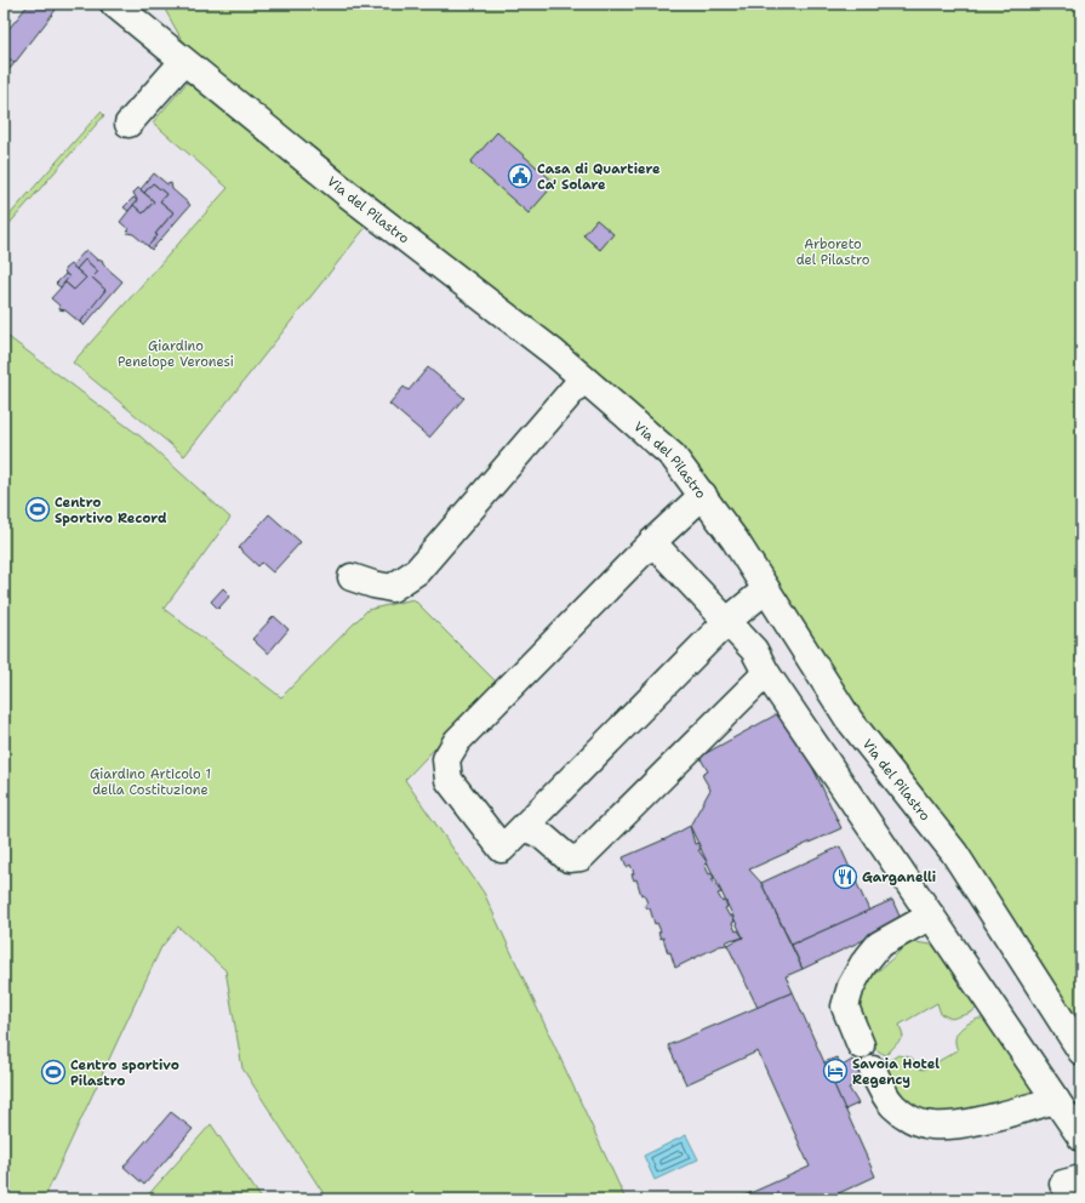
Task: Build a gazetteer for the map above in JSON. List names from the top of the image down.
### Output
{
  "streets": {
    "street": ["Via del Pilastro"]
  },
  "parks": ["Arboreto del Pilastro", "Giardino Penelope Veronesi", "Giardino Articolo 1 della Costituzione"],
  "places": {
    "public building": ["Casa di Quartiere Ca' Solare"],
    "sports": ["Centro Sportivo Record", "Centro sportivo Pilastro"],
    "restaurant": ["Garganelli"],
    "hotel": ["Savoia Hotel Regency"]
  }
}
